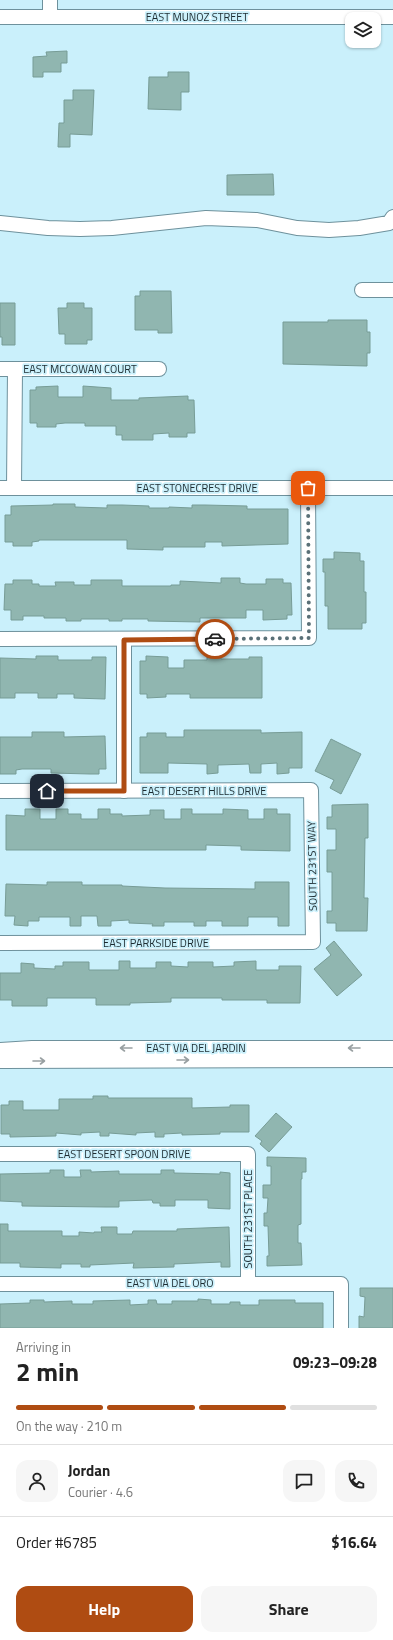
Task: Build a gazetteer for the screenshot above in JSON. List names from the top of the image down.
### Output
{
  "streets": {
    "street": [
      "EAST MUNOZ STREET",
      "EAST MCCOWAN COURT",
      "EAST STONECREST DRIVE",
      "EAST DESERT HILLS DRIVE",
      "SOUTH 231ST WAY",
      "EAST PARKSIDE DRIVE",
      "EAST VIA DEL JARDIN",
      "EAST DESERT SPOON DRIVE",
      "SOUTH 231ST PLACE",
      "EAST VIA DEL ORO"
    ]
  },
  "crossings": [
    ["EAST DESERT HILLS DRIVE", "SOUTH 231ST WAY"],
    ["SOUTH 231ST WAY", "EAST PARKSIDE DRIVE"],
    ["EAST DESERT SPOON DRIVE", "SOUTH 231ST PLACE"],
    ["SOUTH 231ST PLACE", "EAST VIA DEL ORO"]
  ],
  "page": {
    "heading": ["2 min", "Arriving in", "09:23–09:28"],
    "panel": [
      "Jordan",
      "Courier · 4.6",
      "Order #6785",
      "$16.64"
    ],
    "bar": "On the way · 210 m",
    "buttons": ["Help", "Share"]
  }
}
